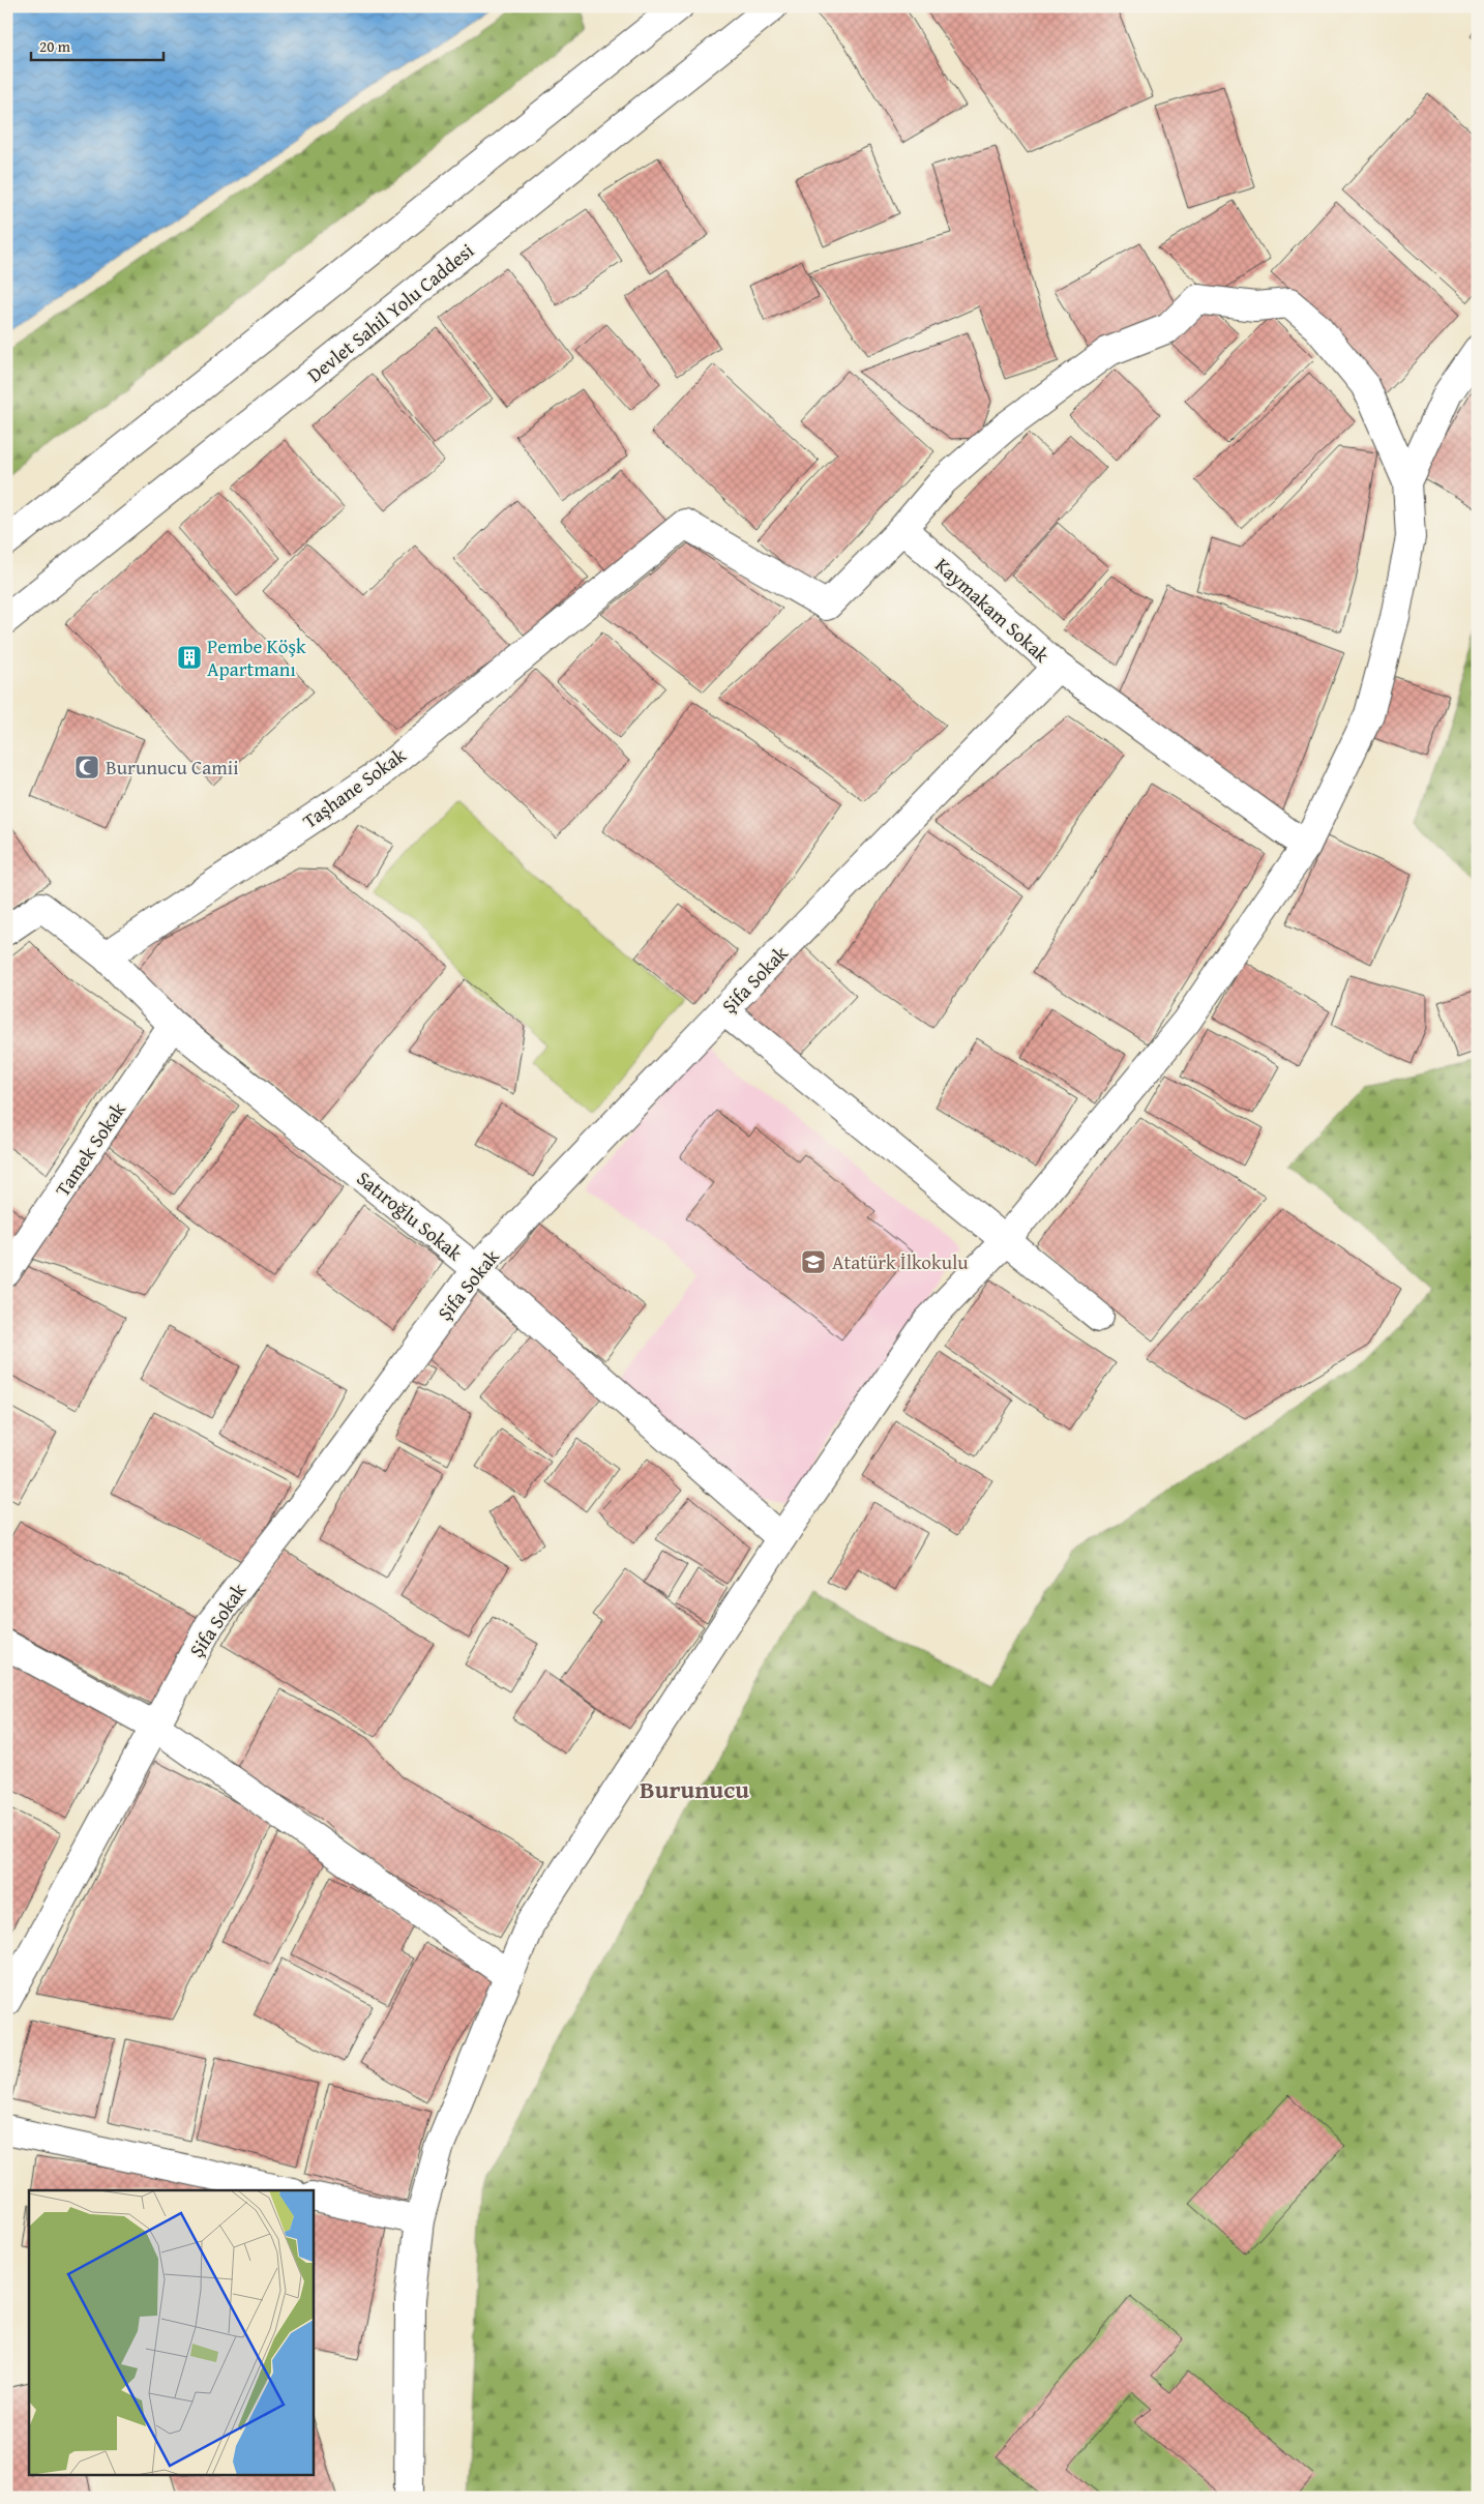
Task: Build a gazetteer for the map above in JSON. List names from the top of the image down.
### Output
{
  "streets": {
    "street": [
      "Devlet Sahil Yolu Caddesi",
      "Kaymakam Sokak",
      "Taşhane Sokak",
      "Şifa Sokak",
      "Tamek Sokak",
      "Satıroğlu Sokak"
    ]
  },
  "crossings": [
    ["Kaymakam Sokak", "Taşhane Sokak"],
    ["Kaymakam Sokak", "Şifa Sokak"],
    ["Taşhane Sokak", "Satıroğlu Sokak"],
    ["Şifa Sokak", "Satıroğlu Sokak"],
    ["Tamek Sokak", "Satıroğlu Sokak"]
  ],
  "districts": ["Burunucu"],
  "places": {
    "building": ["Pembe Köşk Apartmanı"],
    "mosque": ["Burunucu Camii"],
    "school or university": ["Atatürk İlkokulu"]
  },
  "scale_bar": "20 m"
}
